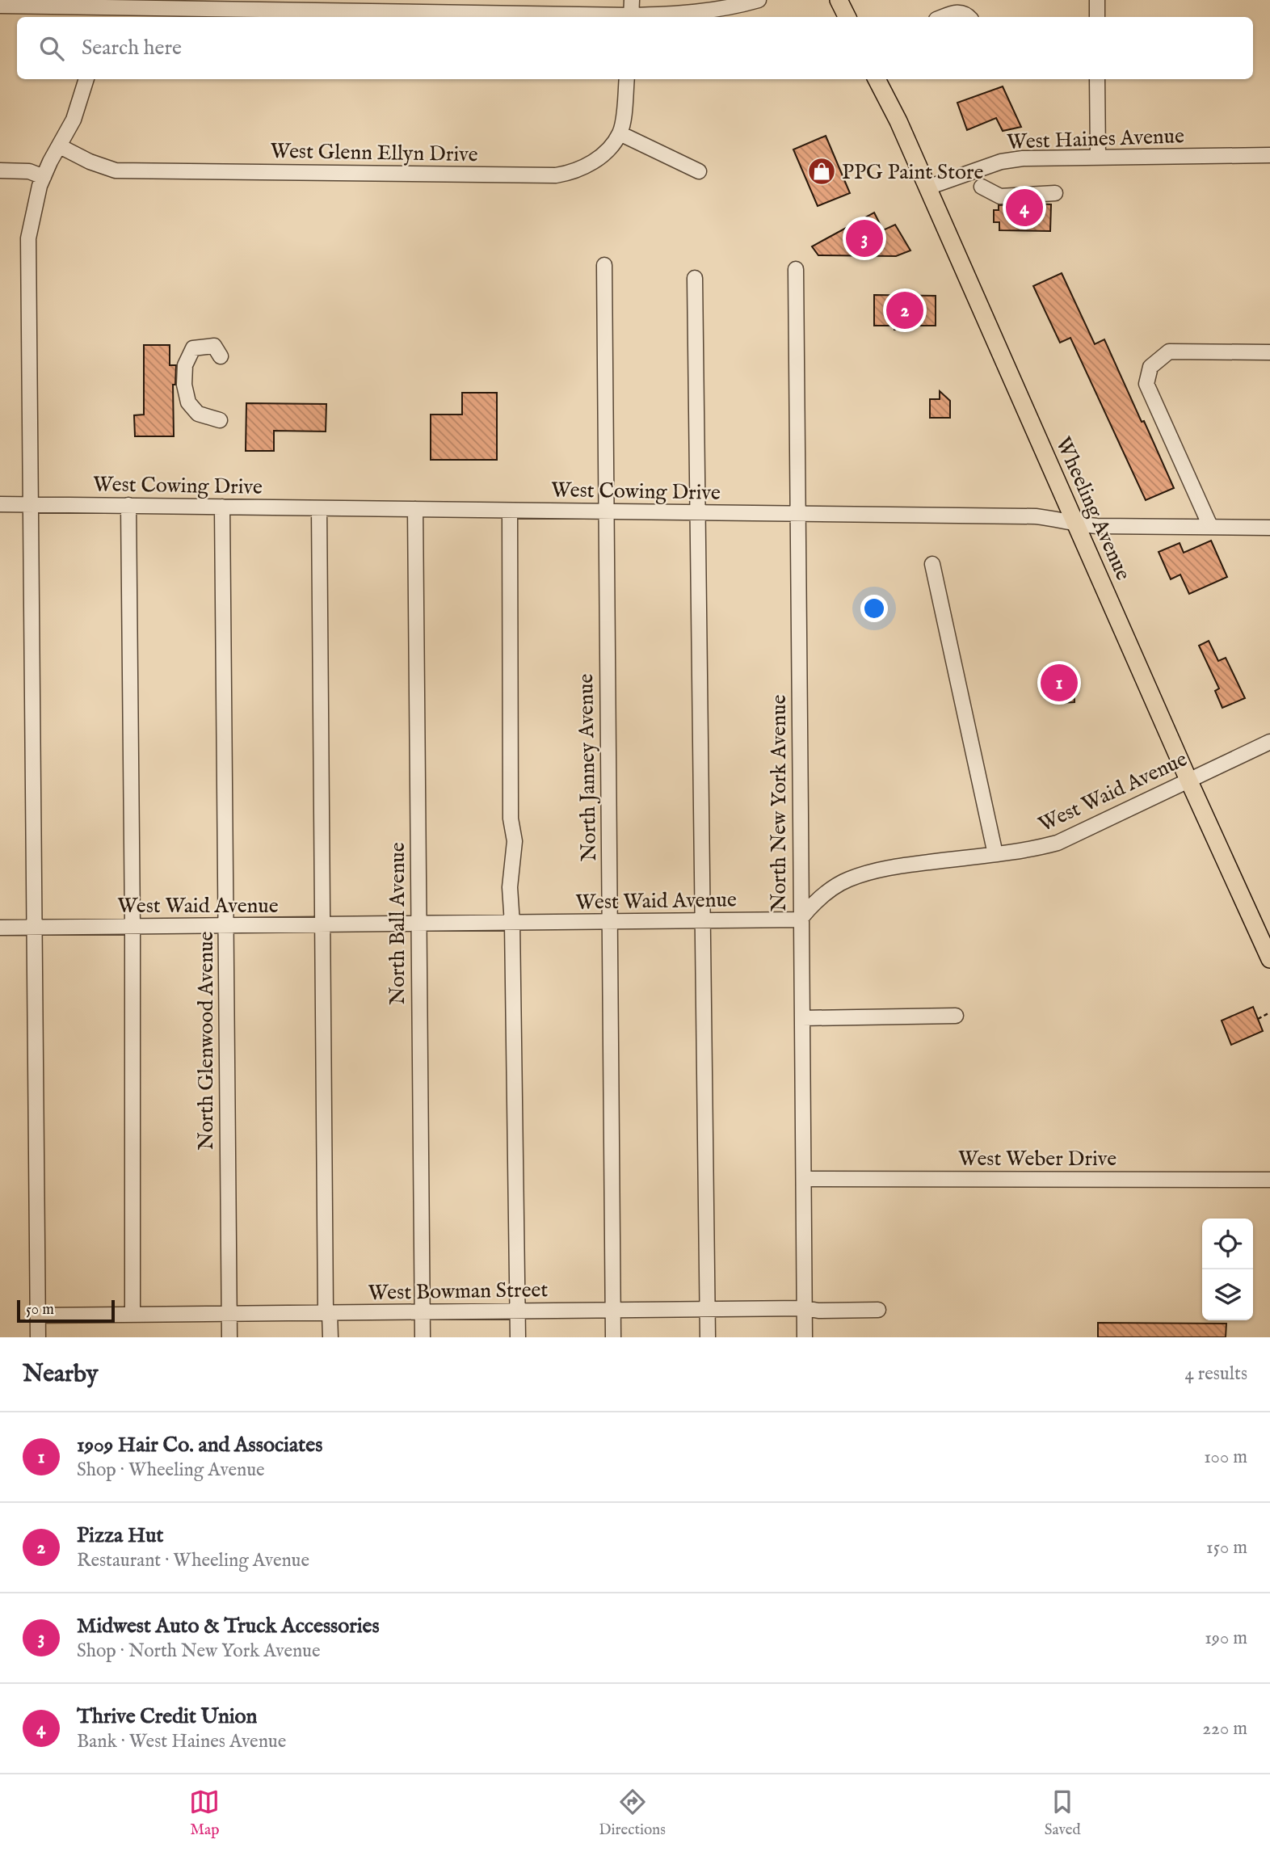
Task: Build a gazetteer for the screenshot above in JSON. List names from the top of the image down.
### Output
{
  "streets": {
    "main road": ["Wheeling Avenue"],
    "street": [
      "West Haines Avenue",
      "West Glenn Ellyn Drive",
      "West Cowing Drive",
      "North Janney Avenue",
      "West Waid Avenue",
      "North New York Avenue",
      "North Ball Avenue",
      "North Glenwood Avenue",
      "West Weber Drive",
      "West Bowman Street"
    ]
  },
  "crossings": [
    ["West Haines Avenue", "Wheeling Avenue"],
    ["West Cowing Drive", "Wheeling Avenue"],
    ["West Cowing Drive", "North Janney Avenue"],
    ["West Cowing Drive", "North New York Avenue"],
    ["West Cowing Drive", "North Ball Avenue"],
    ["West Cowing Drive", "North Glenwood Avenue"],
    ["Wheeling Avenue", "West Waid Avenue"],
    ["North Janney Avenue", "West Waid Avenue"],
    ["North Janney Avenue", "West Bowman Street"],
    ["West Waid Avenue", "North New York Avenue"],
    ["West Waid Avenue", "North Ball Avenue"],
    ["West Waid Avenue", "North Glenwood Avenue"],
    ["North New York Avenue", "West Weber Drive"],
    ["North New York Avenue", "West Bowman Street"],
    ["North Ball Avenue", "West Bowman Street"],
    ["North Glenwood Avenue", "West Bowman Street"]
  ],
  "places": {
    "shop": ["PPG Paint Store"]
  },
  "scale_bar": "50 m",
  "page": {
    "search": "Search here",
    "pins": [
      "4",
      "3",
      "2",
      "1"
    ],
    "scale": "50 m",
    "heading": ["Nearby", "4 results"],
    "list": [
      {
        "mark": "1",
        "name": "1909 Hair Co. and Associates",
        "note": "Shop · Wheeling Avenue",
        "value": "100 m"
      },
      {
        "mark": "2",
        "name": "Pizza Hut",
        "note": "Restaurant · Wheeling Avenue",
        "value": "150 m"
      },
      {
        "mark": "3",
        "name": "Midwest Auto & Truck Accessories",
        "note": "Shop · North New York Avenue",
        "value": "190 m"
      },
      {
        "mark": "4",
        "name": "Thrive Credit Union",
        "note": "Bank · West Haines Avenue",
        "value": "220 m"
      }
    ],
    "nav": ["Map", "Directions", "Saved"]
  }
}
